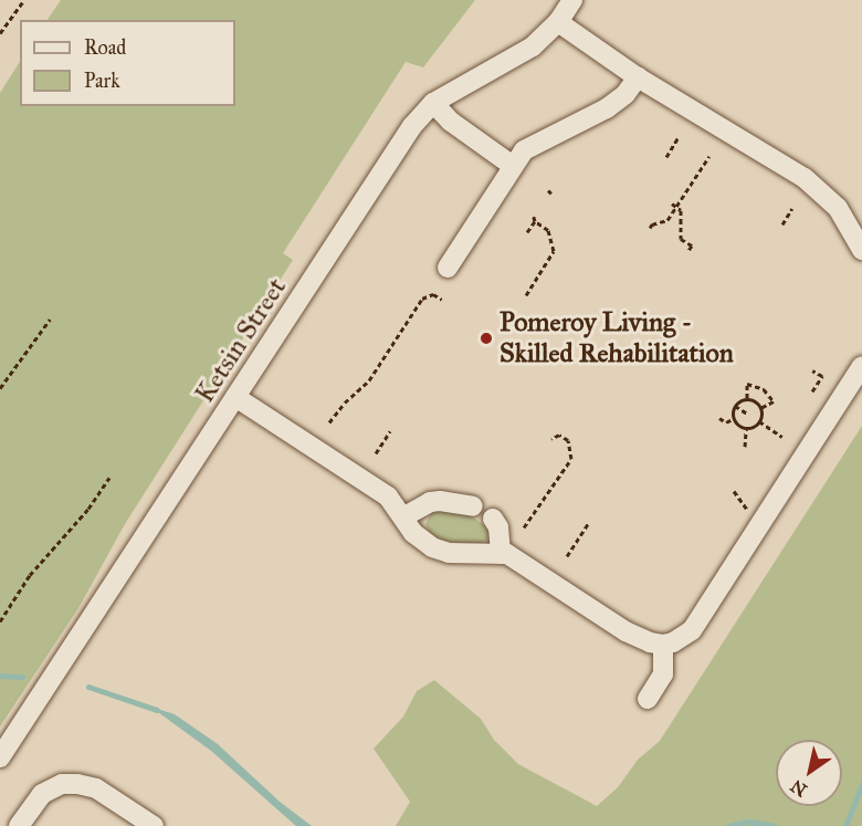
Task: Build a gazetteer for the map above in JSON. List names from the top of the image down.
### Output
{
  "streets": {
    "street": ["Ketsin Street"]
  },
  "places": ["Pomeroy Living - Skilled Rehabilitation"],
  "legend": ["Road", "Park"],
  "north": "bottom left"
}
